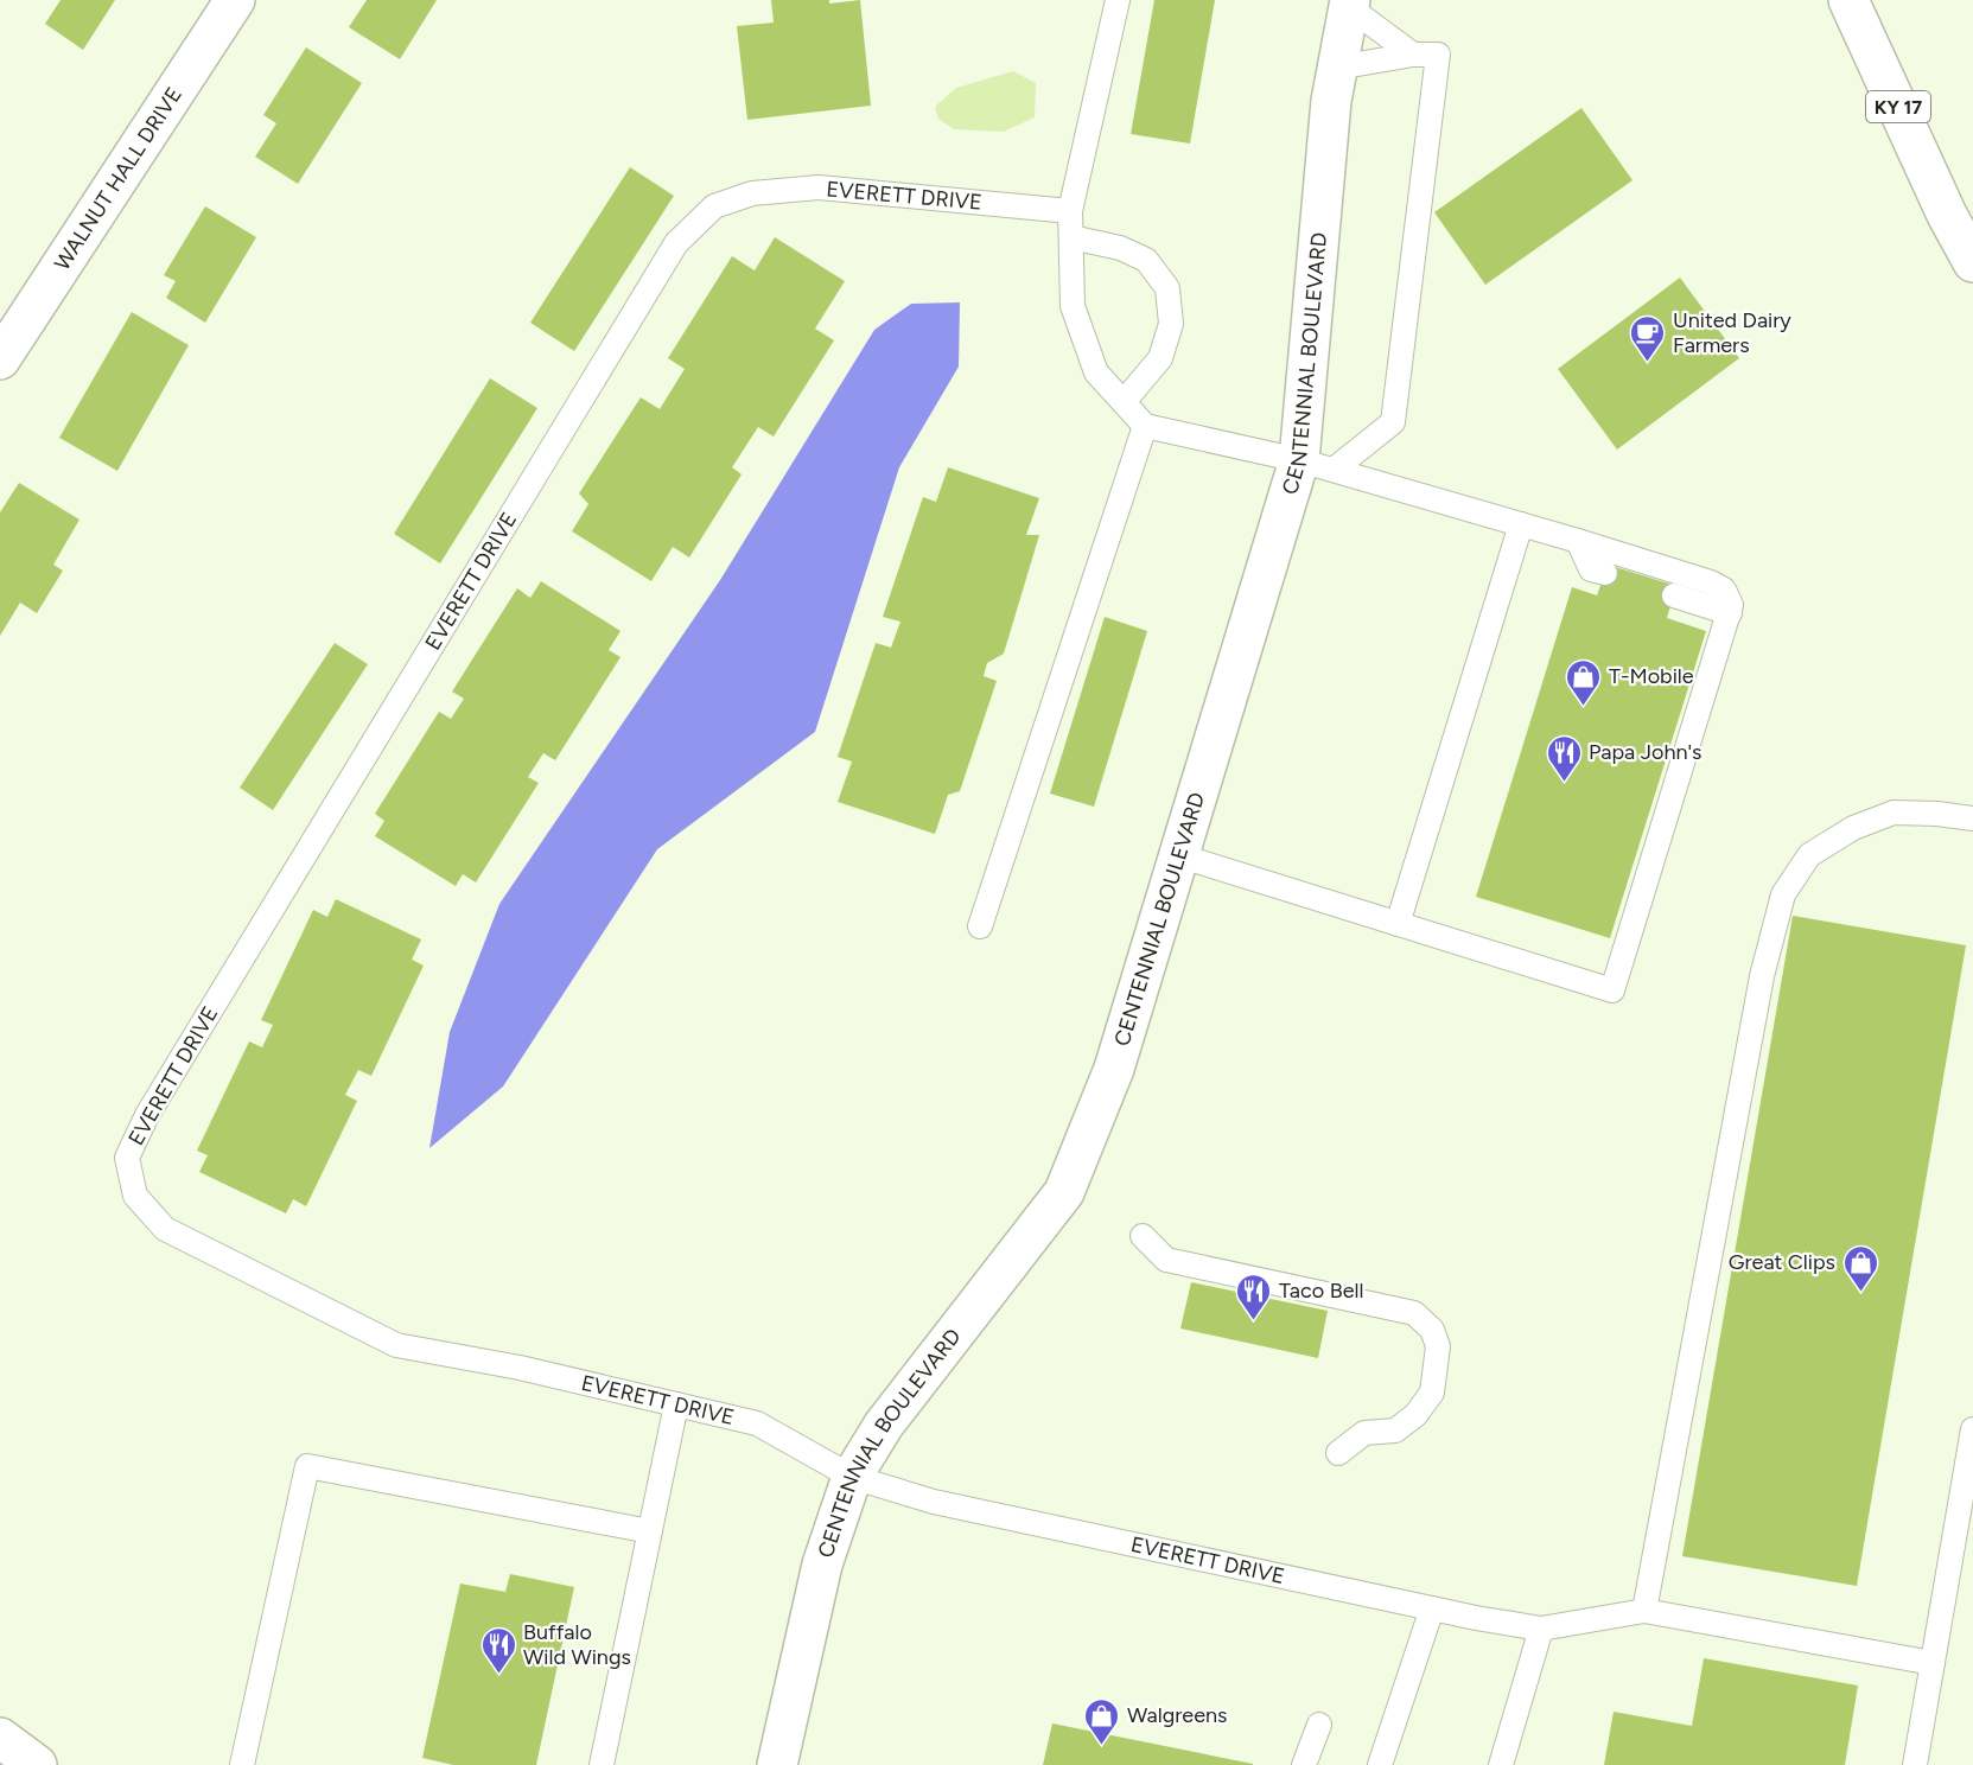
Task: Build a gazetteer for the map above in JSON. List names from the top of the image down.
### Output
{
  "streets": {
    "street": ["KY 17", "WALNUT HALL DRIVE", "CENTENNIAL BOULEVARD"],
    "lane": ["EVERETT DRIVE"]
  },
  "crossings": [
    ["EVERETT DRIVE", "CENTENNIAL BOULEVARD"]
  ],
  "places": {
    "cafe": ["United Dairy Farmers"],
    "shop": ["T-Mobile", "Great Clips", "Walgreens"],
    "restaurant": ["Papa John's", "Taco Bell", "Buffalo Wild Wings"]
  }
}
